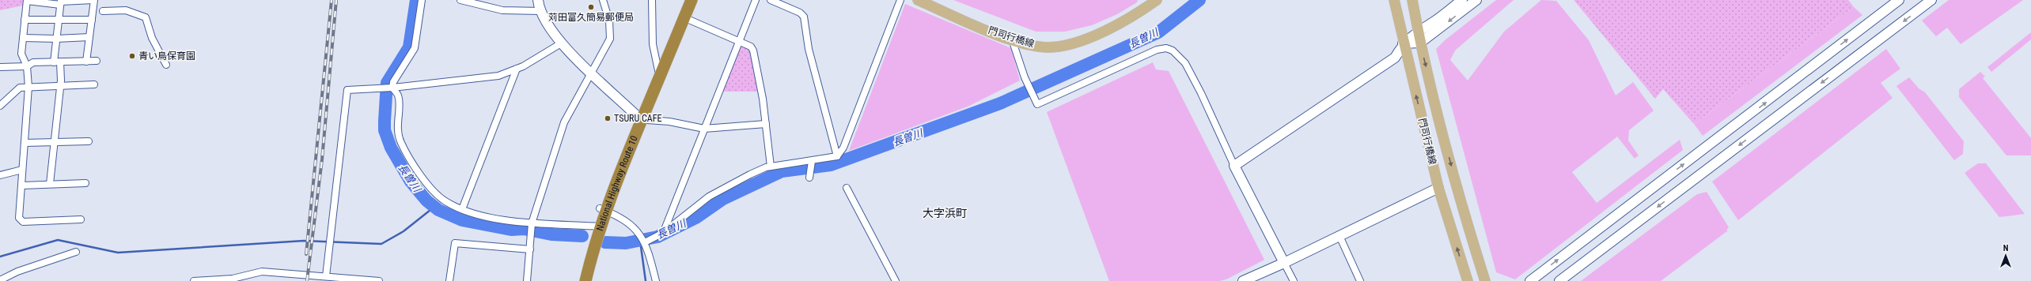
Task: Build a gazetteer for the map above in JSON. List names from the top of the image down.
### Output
{
  "streets": {
    "highway": ["National Highway Route 10"],
    "main road": ["門司行橋線"]
  },
  "districts": ["大字浜町"],
  "water": ["長曽川"],
  "places": ["苅田富久簡易郵便局", "青い鳥保育園", "TSURU CAFE"],
  "north": "top"
}
